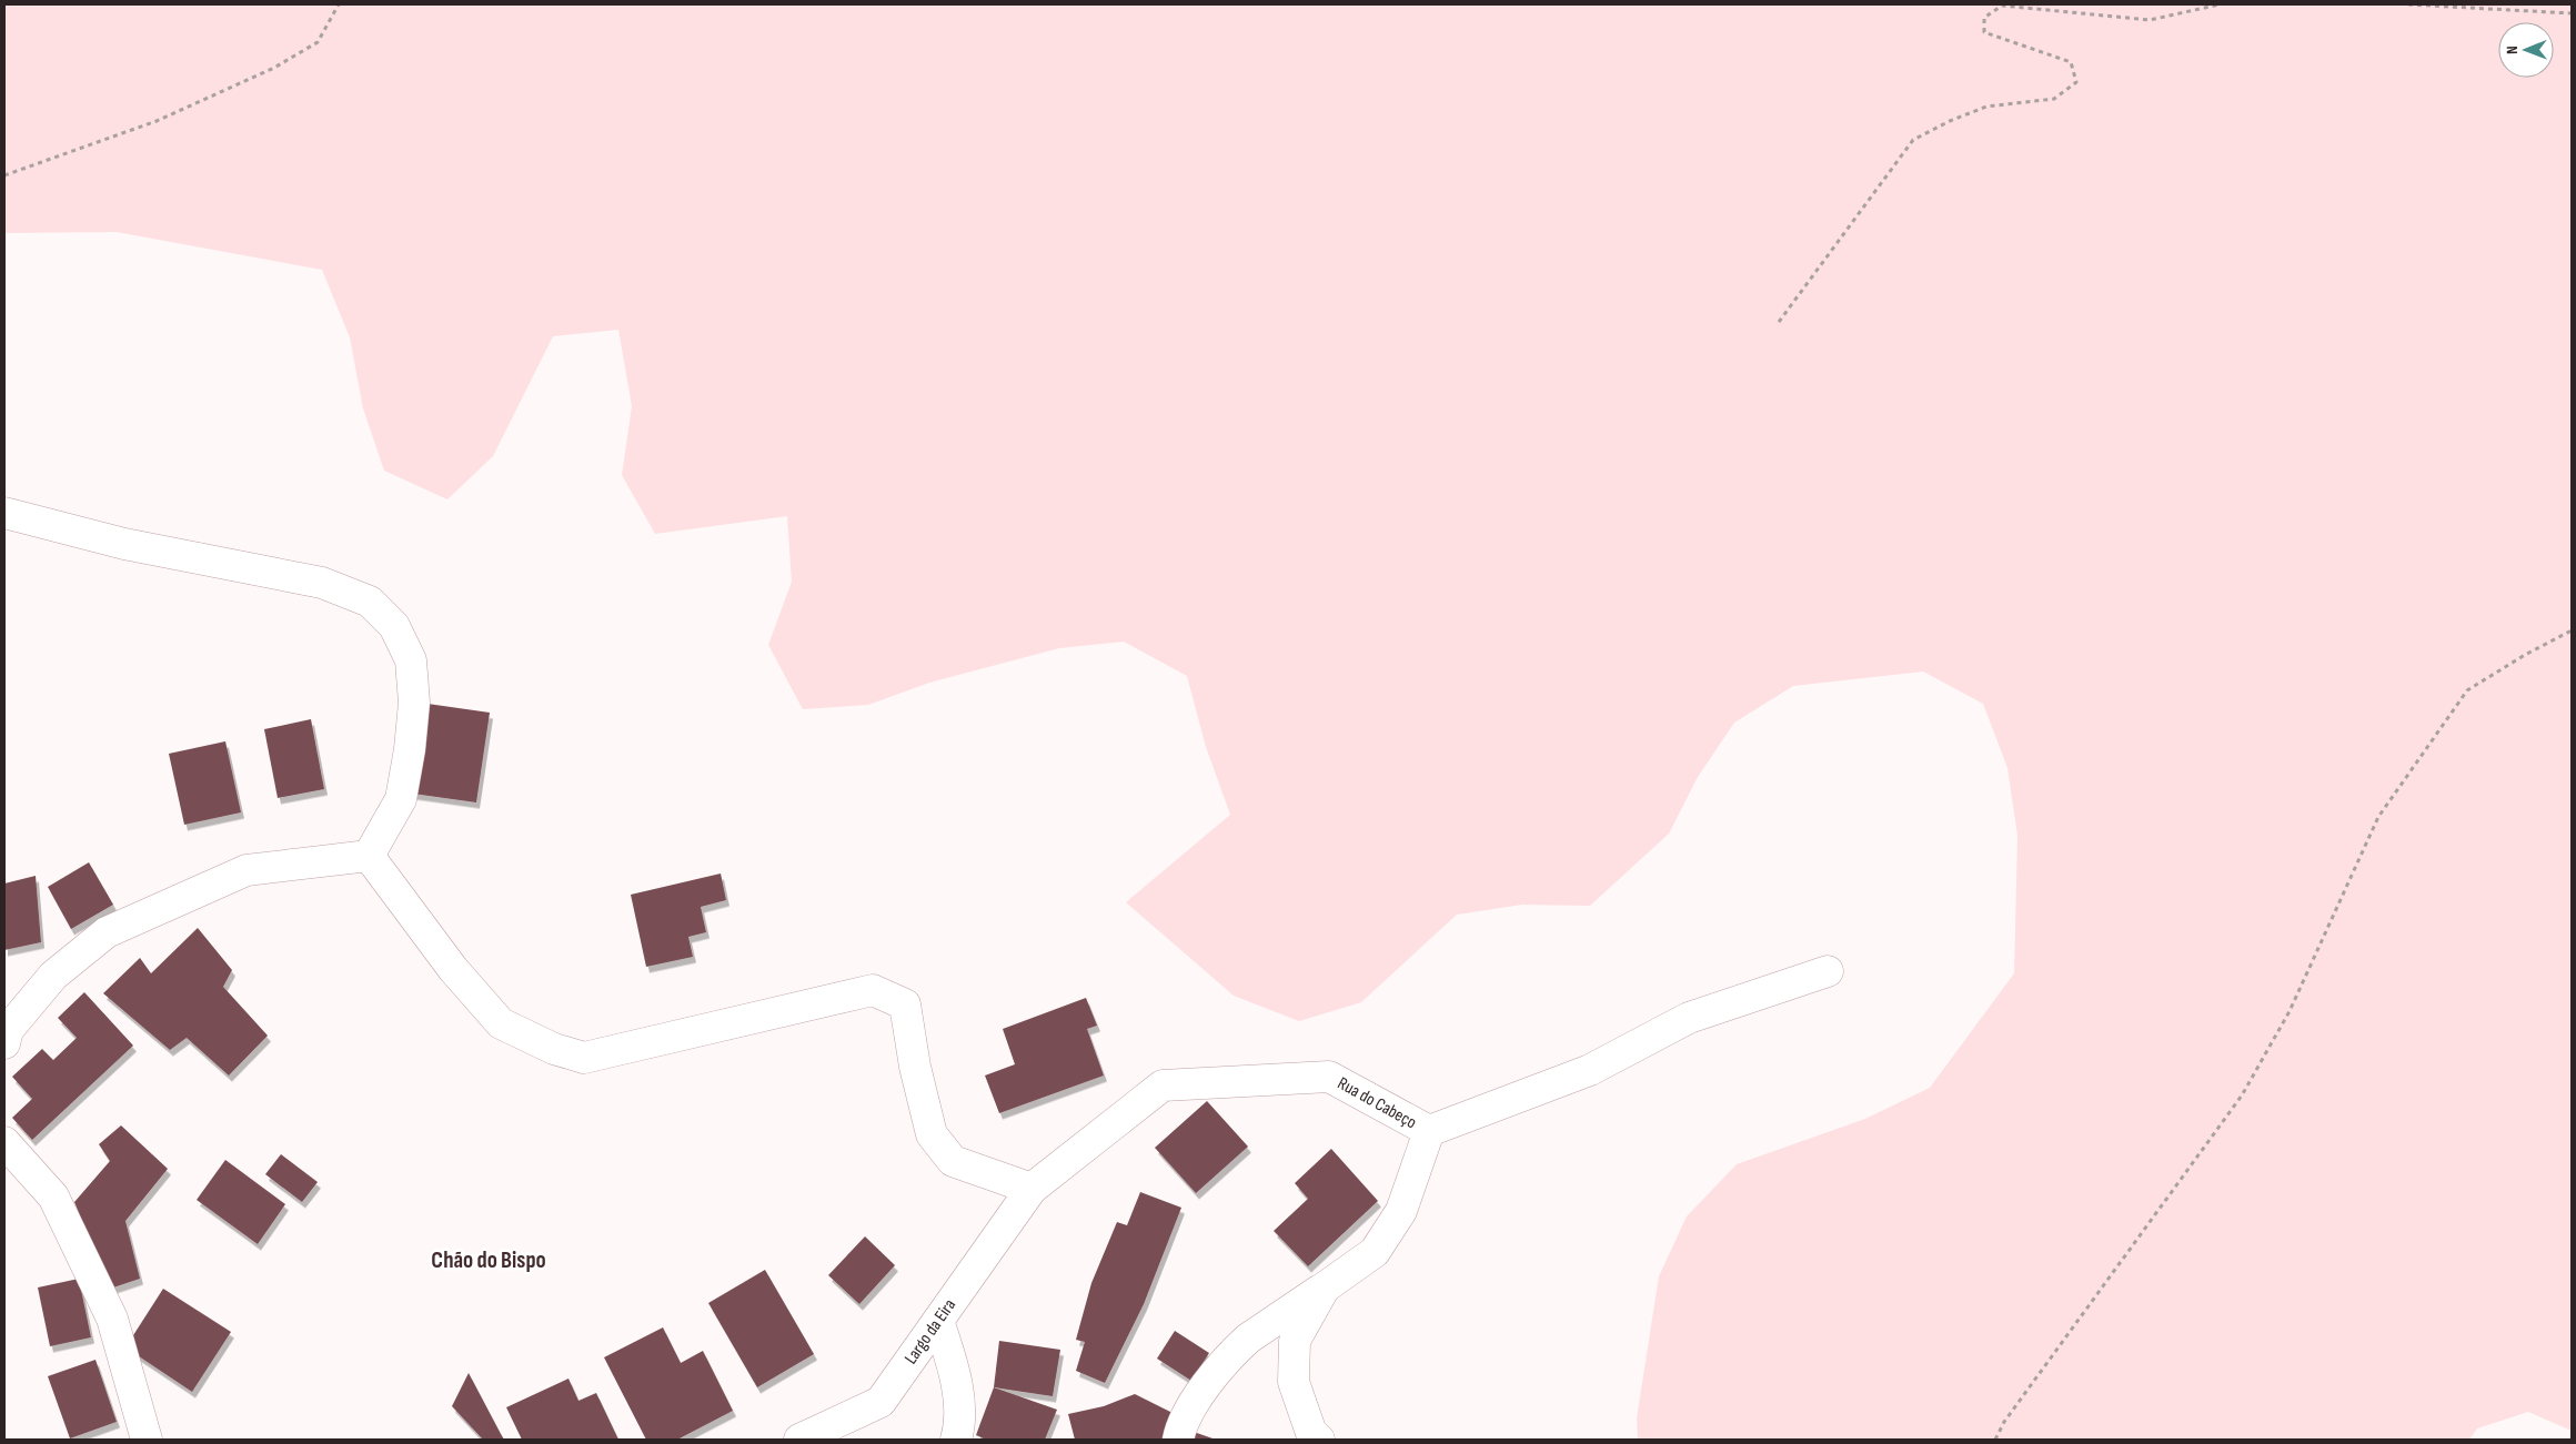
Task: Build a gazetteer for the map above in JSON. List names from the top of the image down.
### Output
{
  "streets": {
    "street": ["Rua do Cabeço", "Largo da Eira"]
  },
  "crossings": [
    ["Rua do Cabeço", "Largo da Eira"]
  ],
  "districts": ["Chão do Bispo"],
  "north": "left"
}
